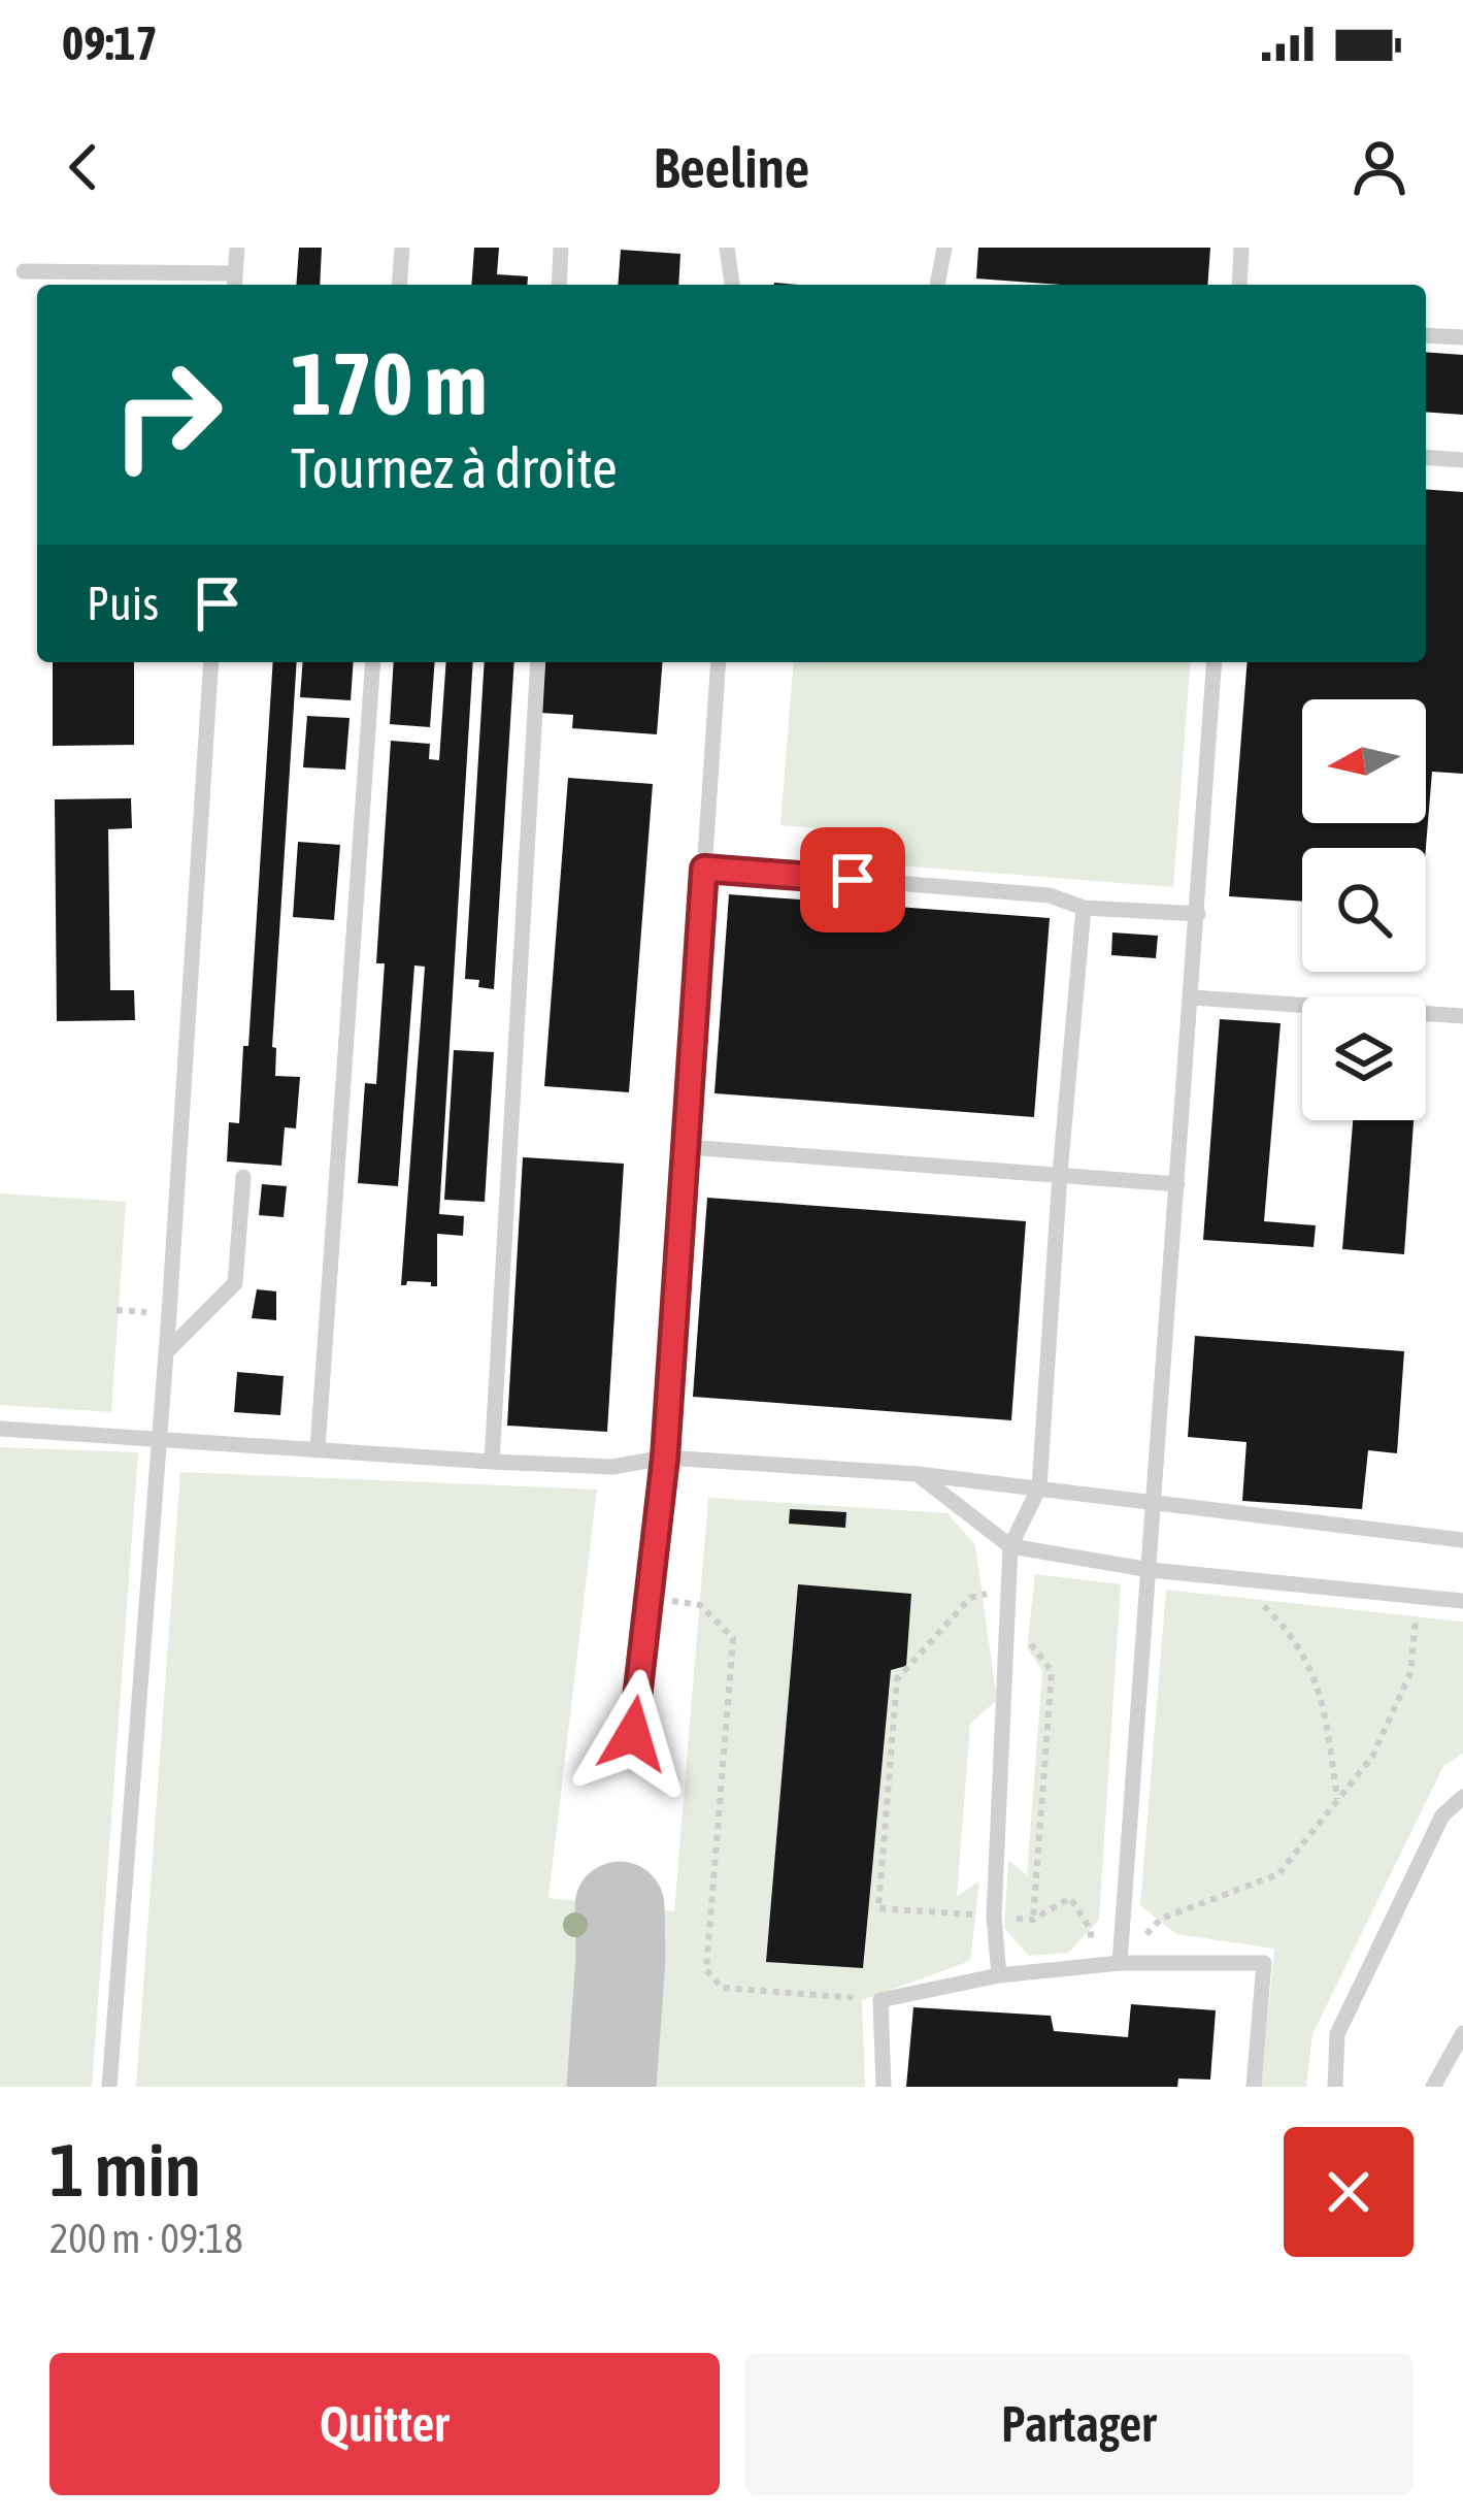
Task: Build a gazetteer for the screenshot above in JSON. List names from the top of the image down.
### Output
{
  "north": "left",
  "page": {
    "status": "09:17",
    "header": "Beeline",
    "turn": ["170 m", "Tournez à droite"],
    "then": "Puis",
    "heading": ["1 min", "200 m · 09:18"],
    "buttons": ["Quitter", "Partager"]
  }
}
